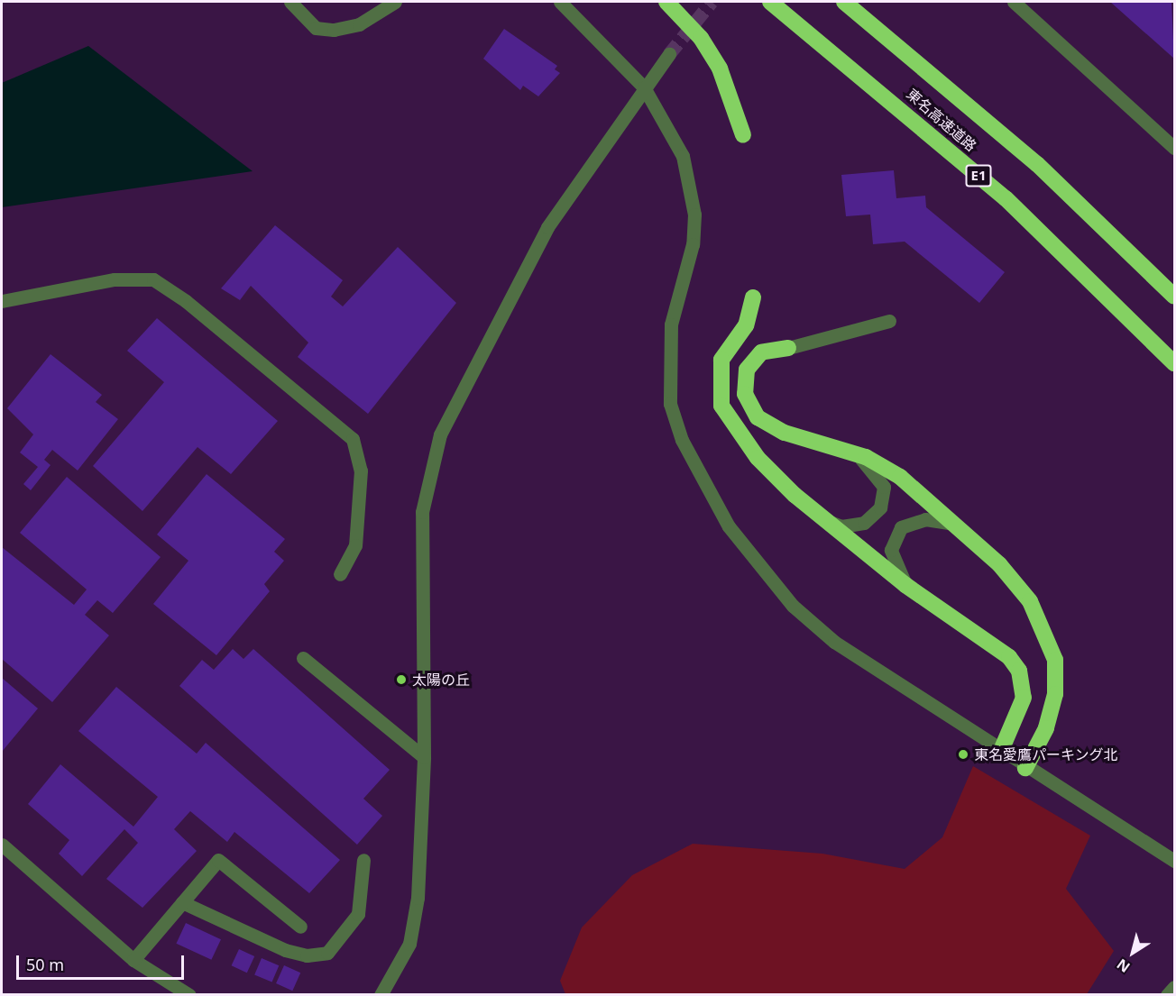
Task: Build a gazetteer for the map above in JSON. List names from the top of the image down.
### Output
{
  "streets": {
    "highway": ["東名高速道路", "E1"]
  },
  "places": ["太陽の丘", "東名愛鷹パーキング北"],
  "scale_bar": "50 m",
  "north": "bottom left"
}
